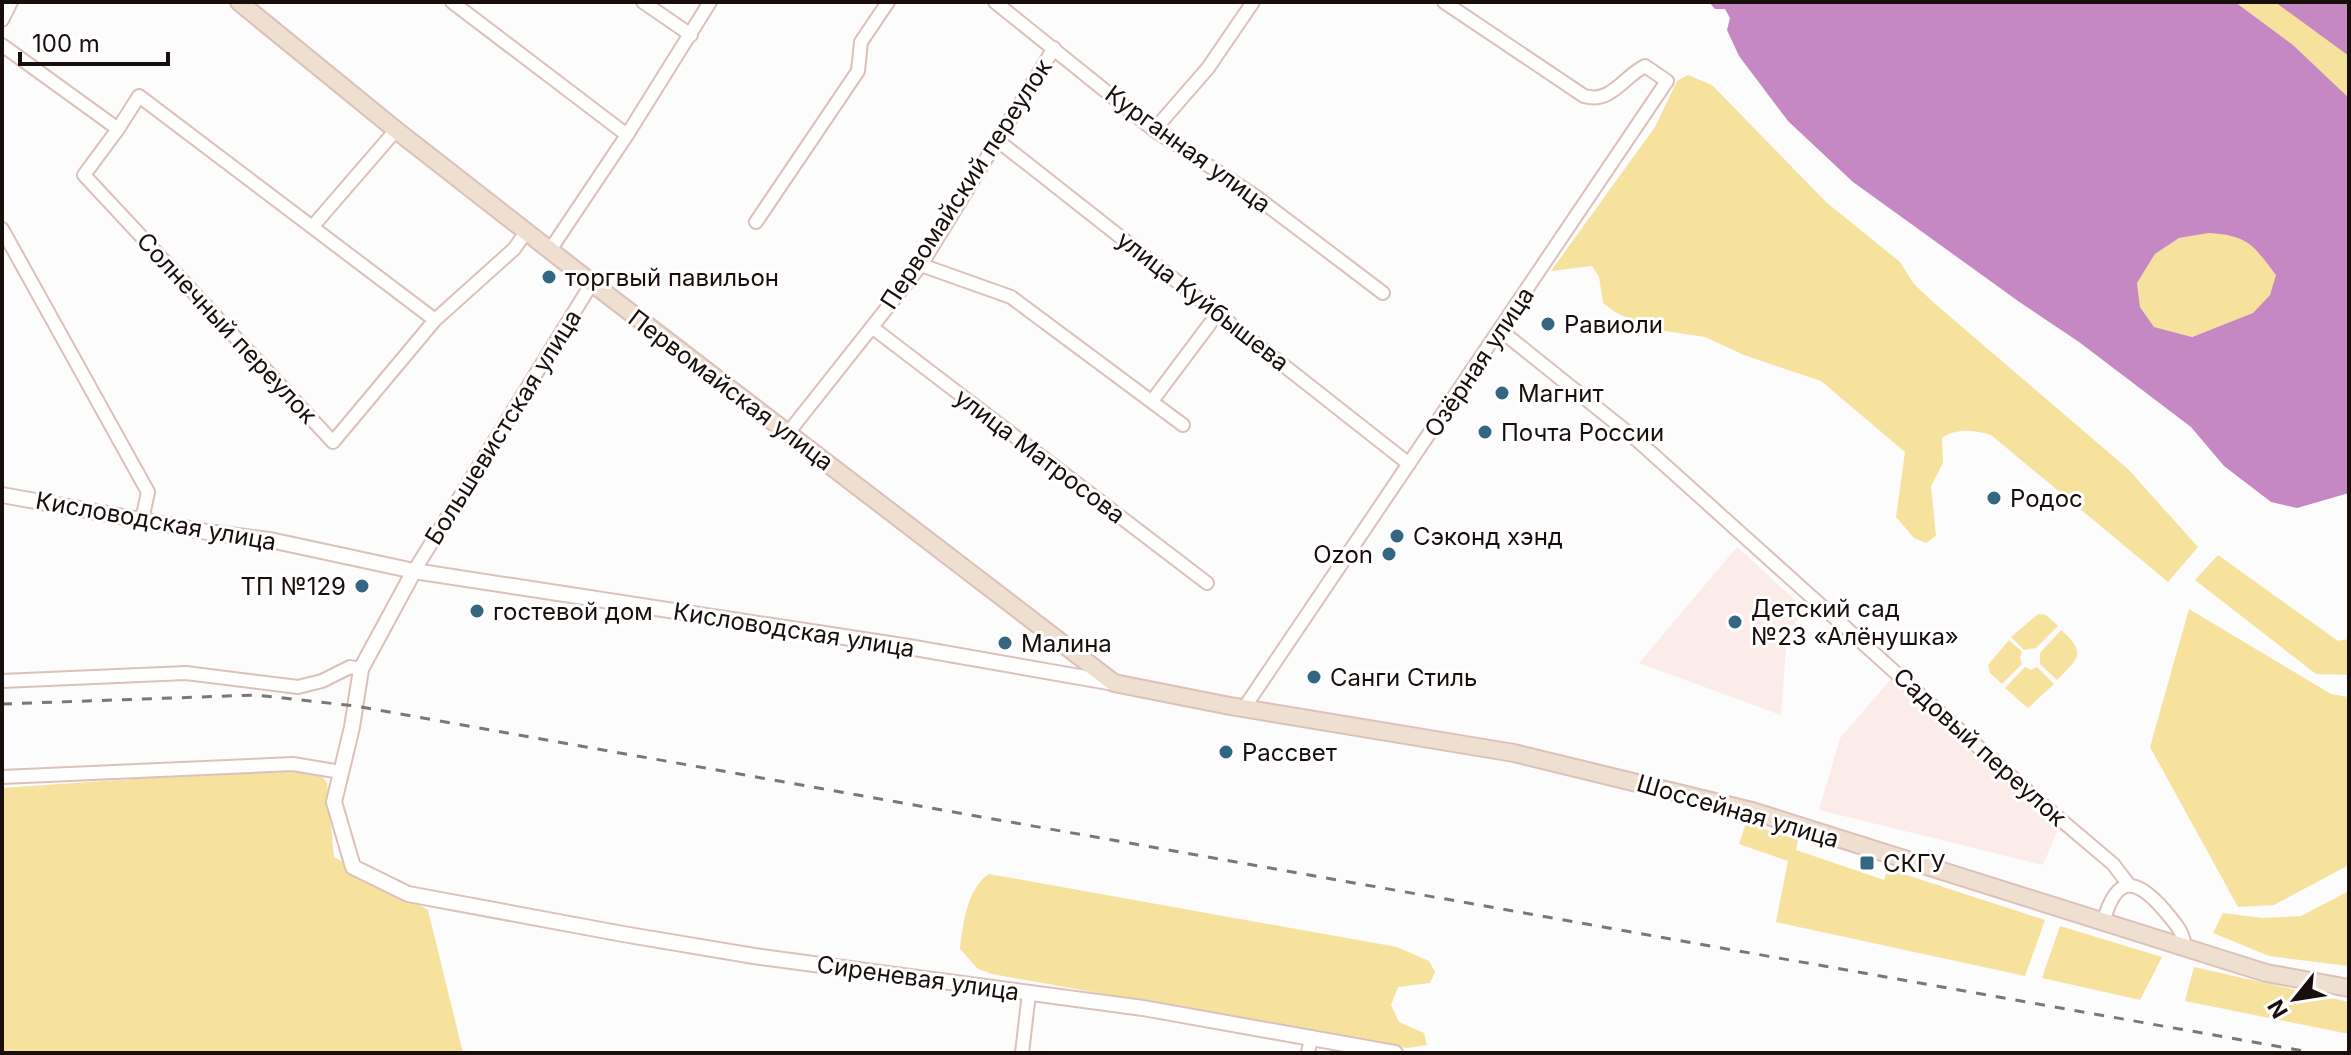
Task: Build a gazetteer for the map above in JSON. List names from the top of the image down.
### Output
{
  "streets": {
    "main road": ["Первомайская улица", "Шоссейная улица"],
    "street": [
      "Курганная улица",
      "Первомайский переулок",
      "улица Куйбышева",
      "Солнечный переулок",
      "Озёрная улица",
      "Большевистская улица",
      "улица Матросова",
      "Кисловодская улица",
      "Садовый переулок",
      "Сиреневая улица"
    ]
  },
  "crossings": [
    ["Курганная улица", "Первомайский переулок"],
    ["Первомайский переулок", "улица Куйбышева"],
    ["Первомайский переулок", "Первомайская улица"],
    ["Первомайский переулок", "улица Матросова"],
    ["улица Куйбышева", "Озёрная улица"],
    ["Солнечный переулок", "Первомайская улица"],
    ["Озёрная улица", "Садовый переулок"],
    ["Озёрная улица", "Шоссейная улица"],
    ["Первомайская улица", "Большевистская улица"],
    ["Первомайская улица", "Кисловодская улица"],
    ["Первомайская улица", "Шоссейная улица"],
    ["Большевистская улица", "Кисловодская улица"],
    ["Кисловодская улица", "Шоссейная улица"],
    ["Садовый переулок", "Шоссейная улица"]
  ],
  "places": {
    "other": [
      "торгвый павильон",
      "Равиоли",
      "Магнит",
      "Почта России",
      "Родос",
      "Сэконд хэнд",
      "Ozon",
      "ТП №129",
      "гостевой дом",
      "Детский сад №23 «Алёнушка»",
      "Малина",
      "Санги Стиль",
      "Рассвет"
    ],
    "transit": ["СКГУ"]
  },
  "scale_bar": "100 m",
  "north": "bottom left"
}
